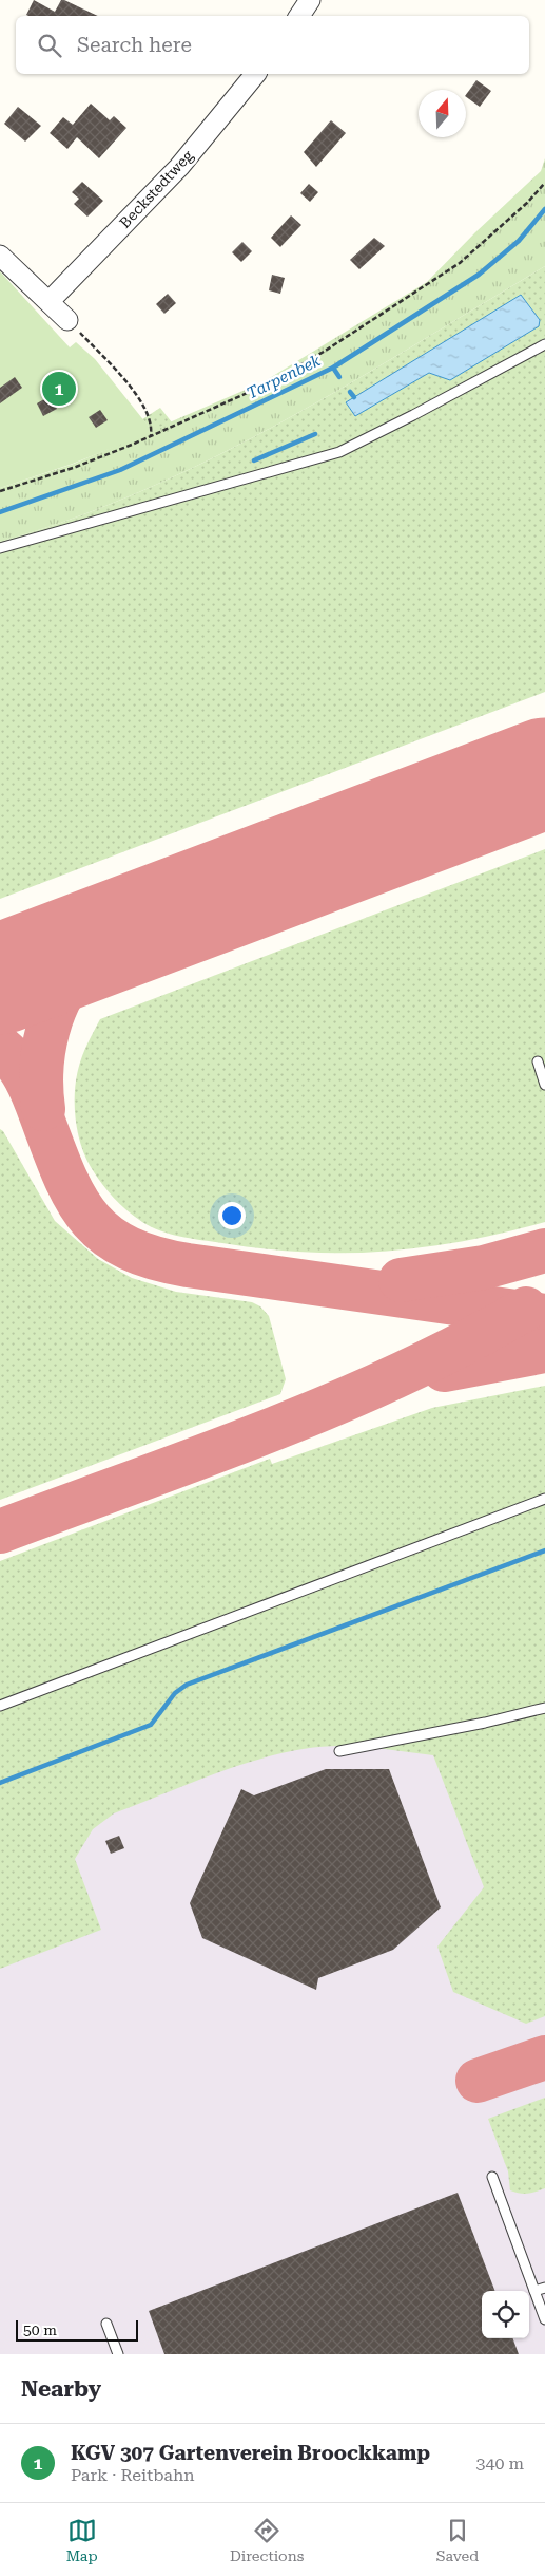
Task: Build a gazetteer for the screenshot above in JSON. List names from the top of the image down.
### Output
{
  "streets": {
    "street": ["Beckstedtweg"]
  },
  "water": ["Tarpenbek"],
  "scale_bar": "50 m",
  "north": "top",
  "page": {
    "search": "Search here",
    "pins": "1",
    "scale": "50 m",
    "heading": "Nearby",
    "list": [
      {
        "mark": "1",
        "name": "KGV 307 Gartenverein Broockkamp",
        "note": "Park · Reitbahn",
        "value": "340 m"
      }
    ],
    "nav": ["Map", "Directions", "Saved"]
  }
}
